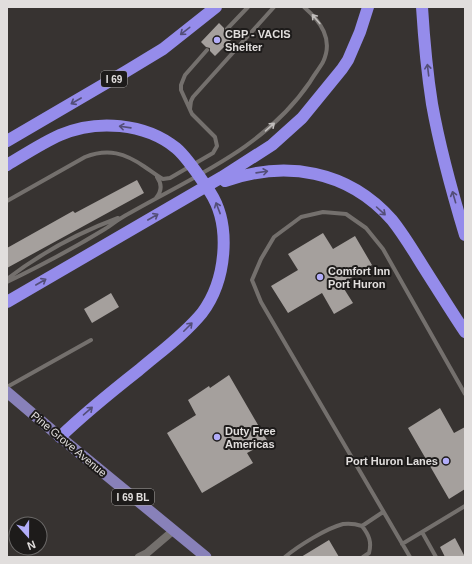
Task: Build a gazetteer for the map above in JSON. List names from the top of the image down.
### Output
{
  "streets": {
    "highway": ["I 69"],
    "main road": ["Pine Grove Avenue", "I 69 BL"]
  },
  "places": [
    "CBP - VACIS Shelter",
    "Comfort Inn Port Huron",
    "Duty Free Americas",
    "Port Huron Lanes"
  ],
  "north": "bottom"
}
